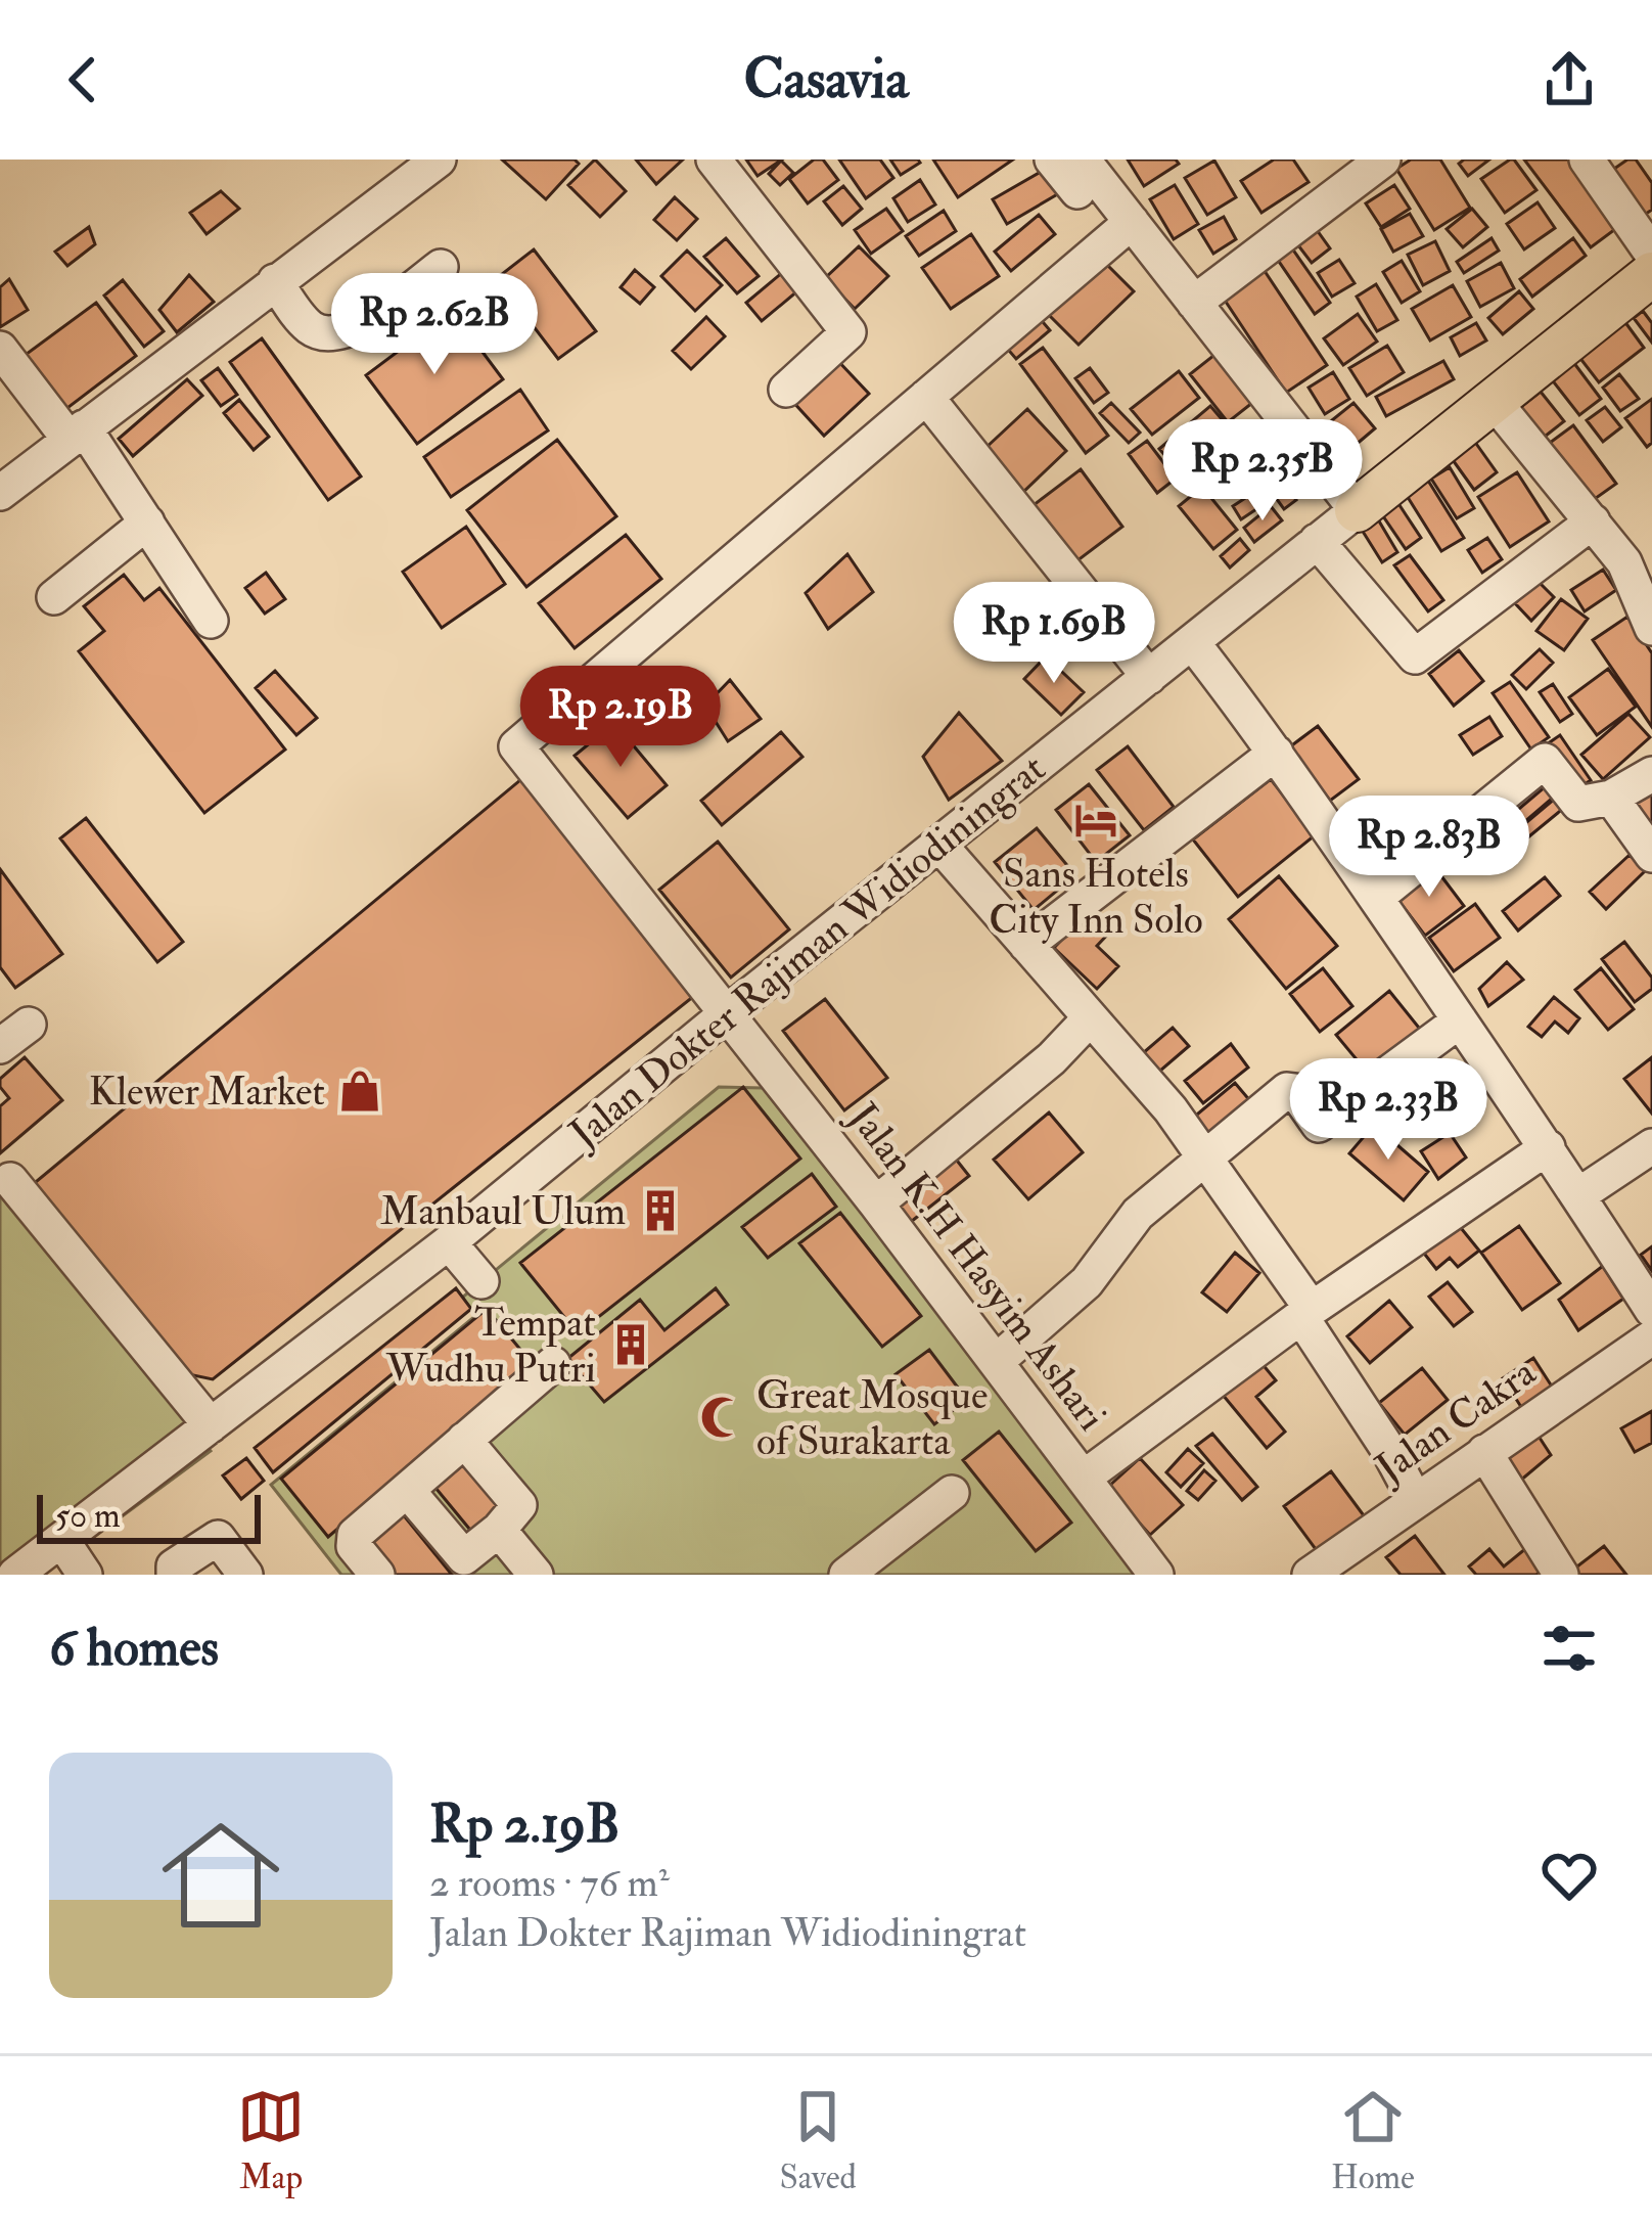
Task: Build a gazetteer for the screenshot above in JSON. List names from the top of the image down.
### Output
{
  "streets": {
    "main road": ["Jalan Dokter Rajiman Widiodiningrat"],
    "street": ["Jalan K.H Hasyim Ashari", "Jalan Cakra"]
  },
  "crossings": [
    ["Jalan Dokter Rajiman Widiodiningrat", "Jalan K.H Hasyim Ashari"]
  ],
  "places": {
    "hotel": ["Sans Hotels City Inn Solo"],
    "shop": ["Klewer Market"],
    "building": ["Manbaul Ulum", "Tempat Wudhu Putri"],
    "mosque": ["Great Mosque of Surakarta"]
  },
  "scale_bar": "50 m",
  "page": {
    "header": "Casavia",
    "price": [
      "Rp 2.62B",
      "Rp 2.35B",
      "Rp 1.69B",
      "Rp 2.19B",
      "Rp 2.83B",
      "Rp 2.33B"
    ],
    "scale": "50 m",
    "heading": "6 homes",
    "list": [
      {
        "name": "Rp 2.19B",
        "note": "2 rooms · 76 m² · Jalan Dokter Rajiman Widiodiningrat"
      }
    ],
    "tabs": ["Map", "Saved", "Home"]
  }
}
